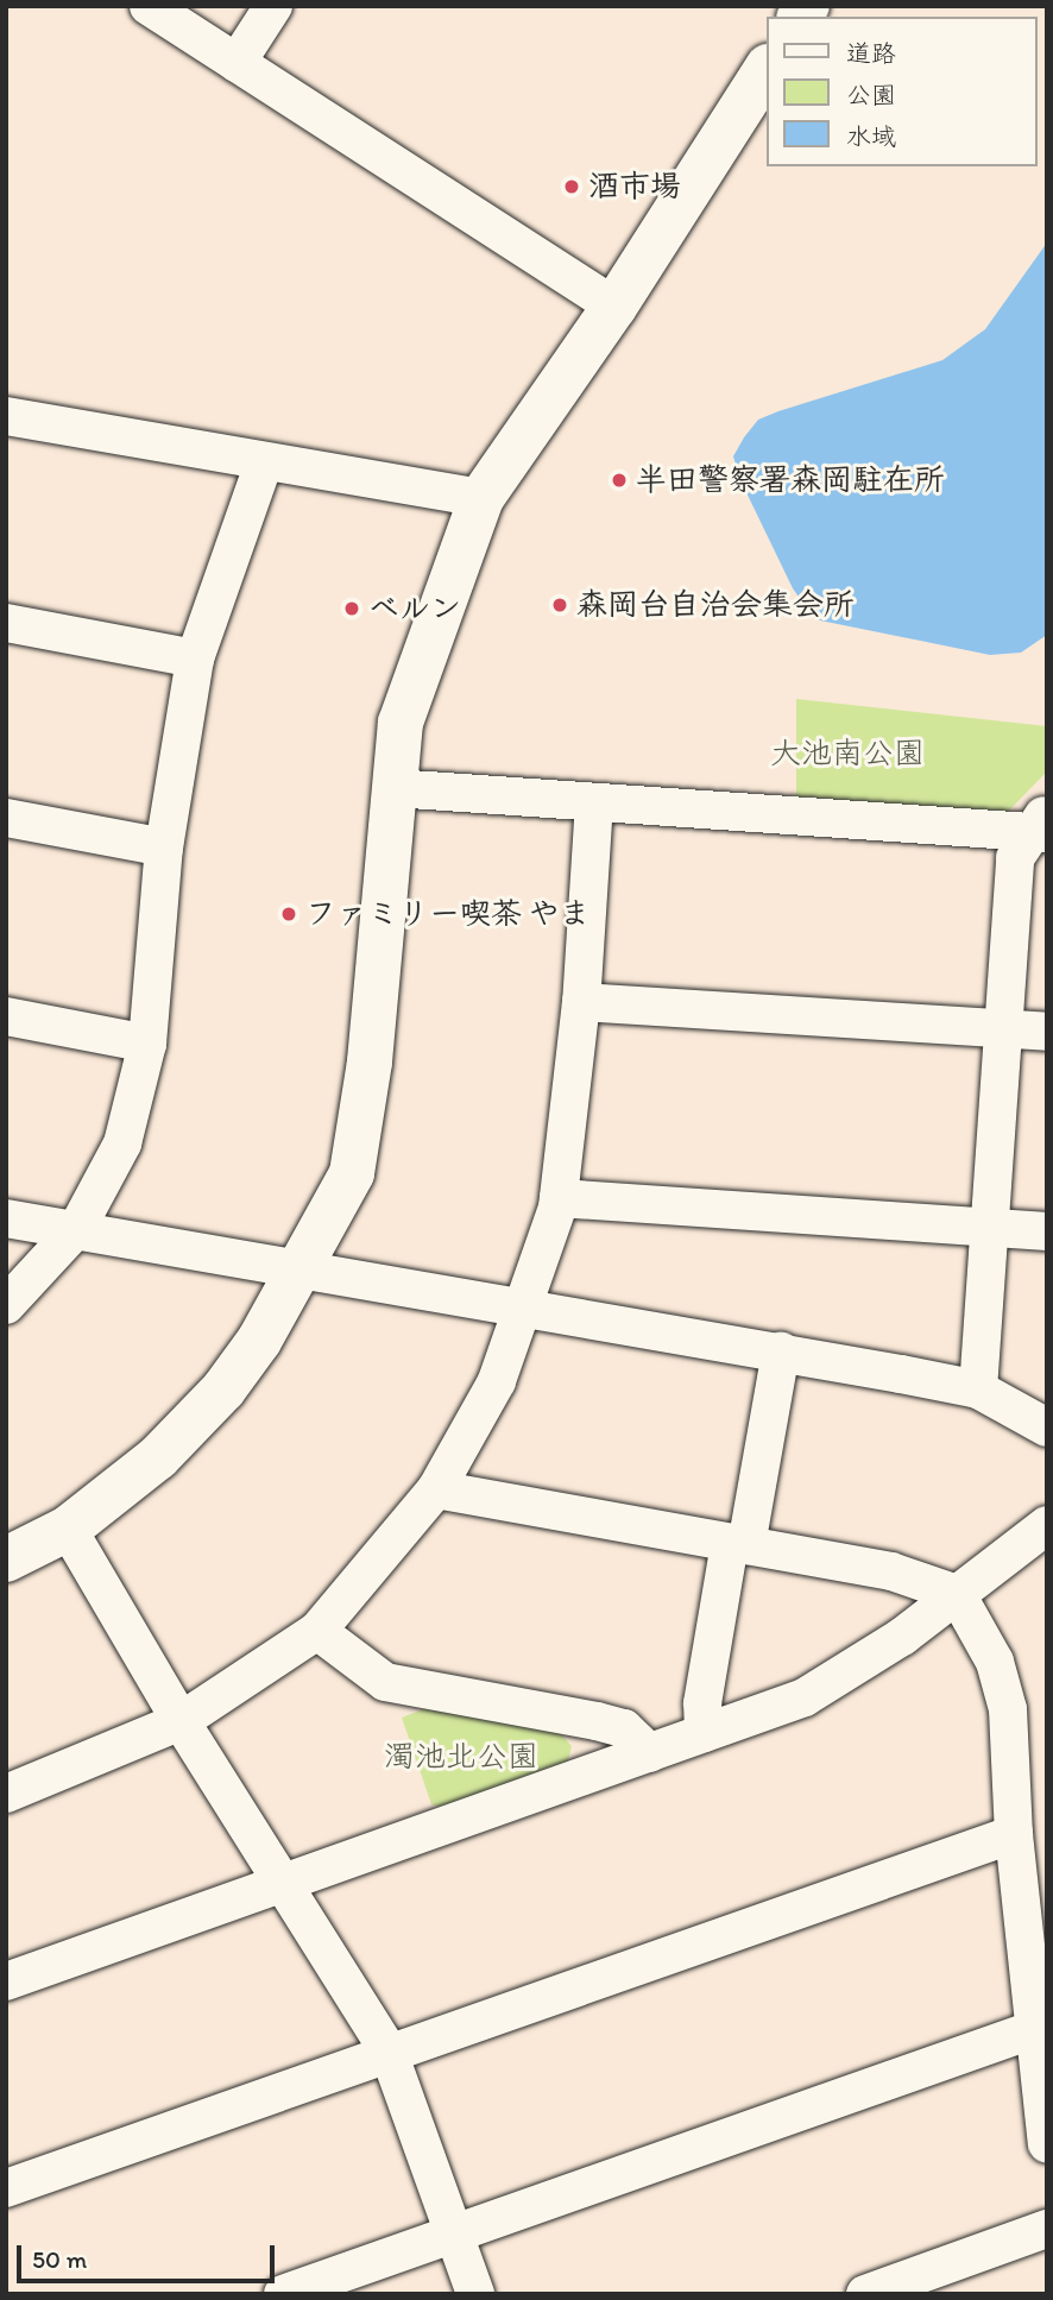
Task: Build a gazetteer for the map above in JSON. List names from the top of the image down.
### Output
{
  "parks": ["大池南公園", "濁池北公園"],
  "places": [
    "酒市場",
    "半田警察署森岡駐在所",
    "森岡台自治会集会所",
    "ベルン",
    "ファミリー喫茶 やま"
  ],
  "legend": ["道路", "公園", "水域"],
  "scale_bar": "50 m"
}
